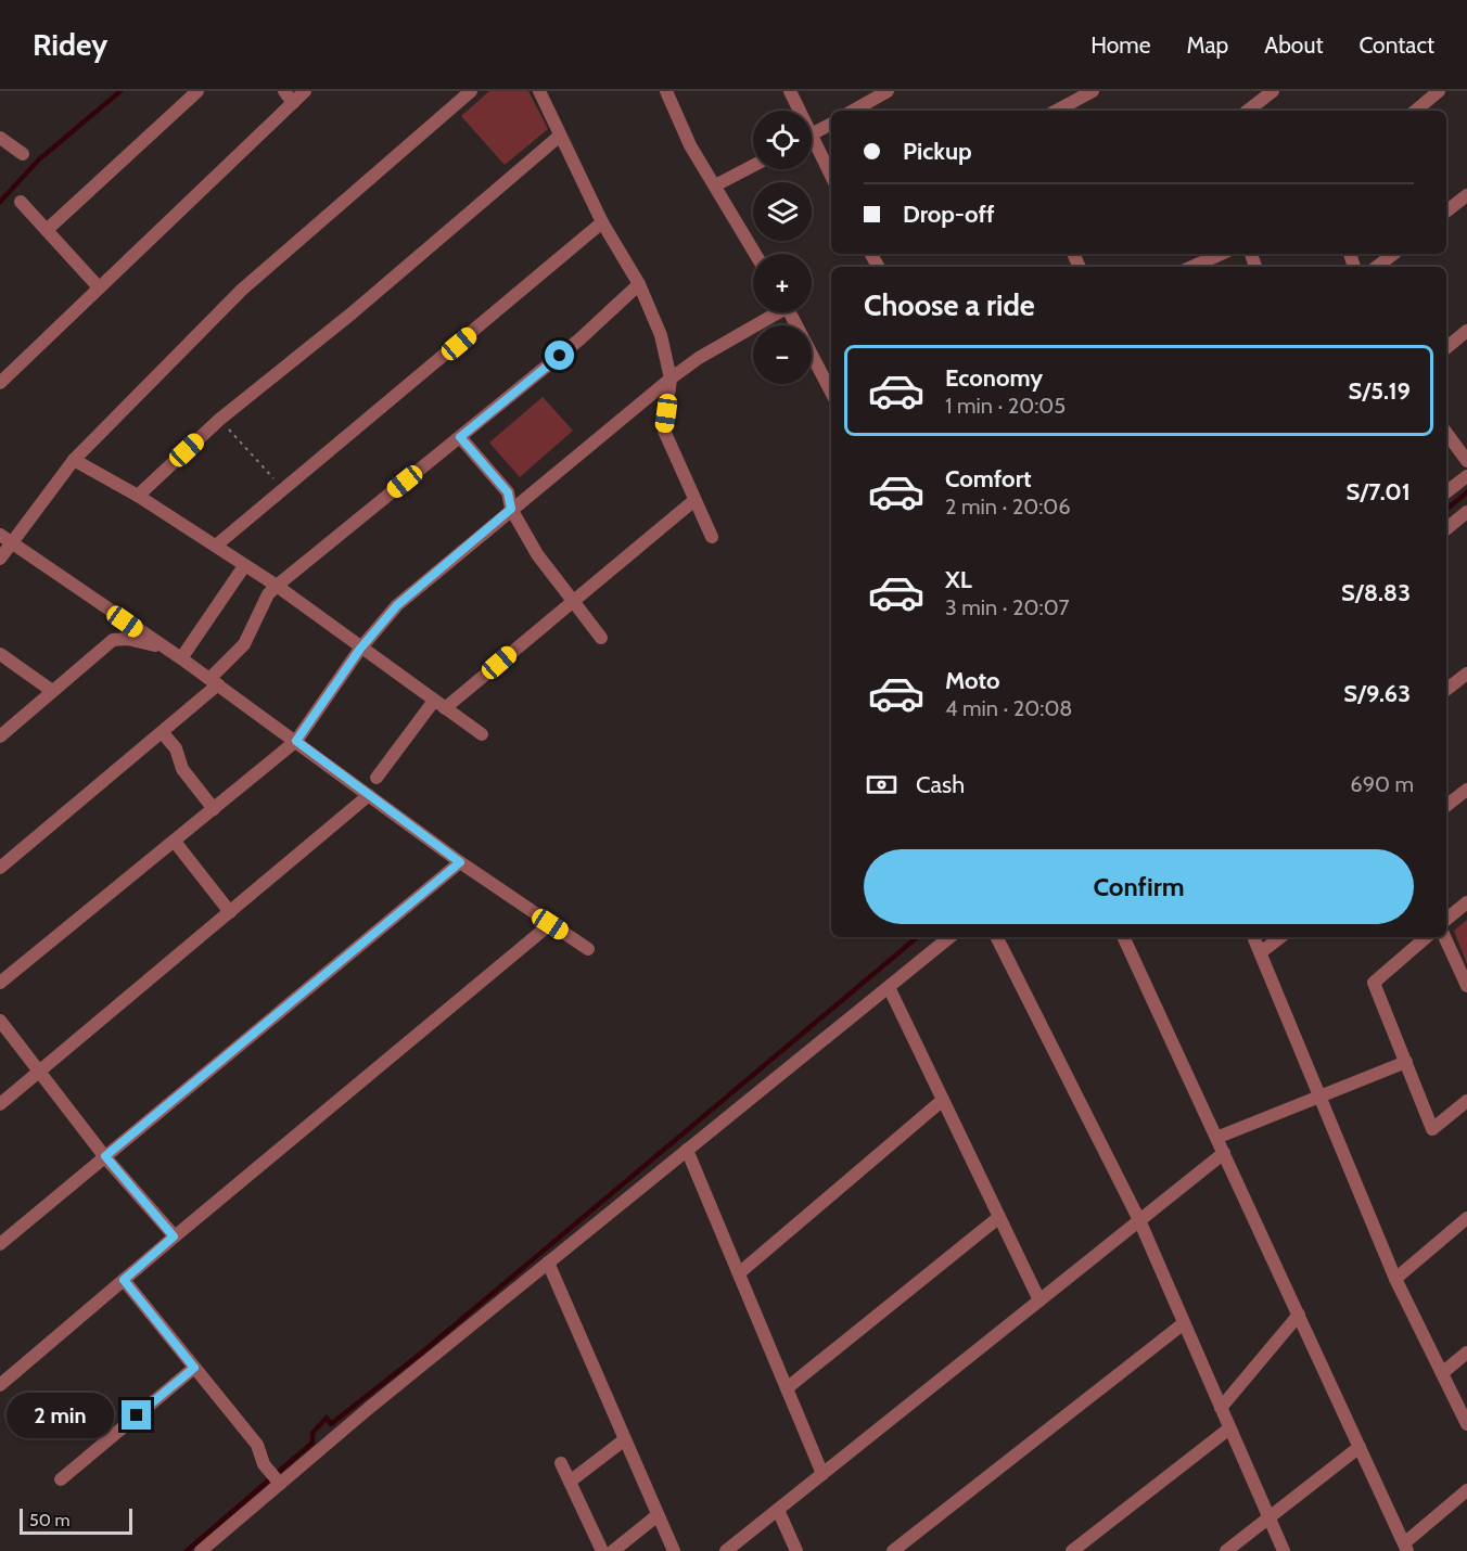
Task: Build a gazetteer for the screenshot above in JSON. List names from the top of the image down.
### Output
{
  "scale_bar": "50 m",
  "page": {
    "header": "Ridey",
    "nav": [
      "Home",
      "Map",
      "About",
      "Contact"
    ],
    "map_buttons": ["+", "−"],
    "banner": ["Pickup", "Drop-off"],
    "heading": "Choose a ride",
    "list": [
      {
        "name": "Economy",
        "note": "1 min · 20:05",
        "value": "S/5.19"
      },
      {
        "name": "Comfort",
        "note": "2 min · 20:06",
        "value": "S/7.01"
      },
      {
        "name": "XL",
        "note": "3 min · 20:07",
        "value": "S/8.83"
      },
      {
        "name": "Moto",
        "note": "4 min · 20:08",
        "value": "S/9.63"
      }
    ],
    "pay": ["Cash", "690 m"],
    "buttons": "Confirm",
    "bubble": "2 min",
    "scale": "50 m"
  }
}
